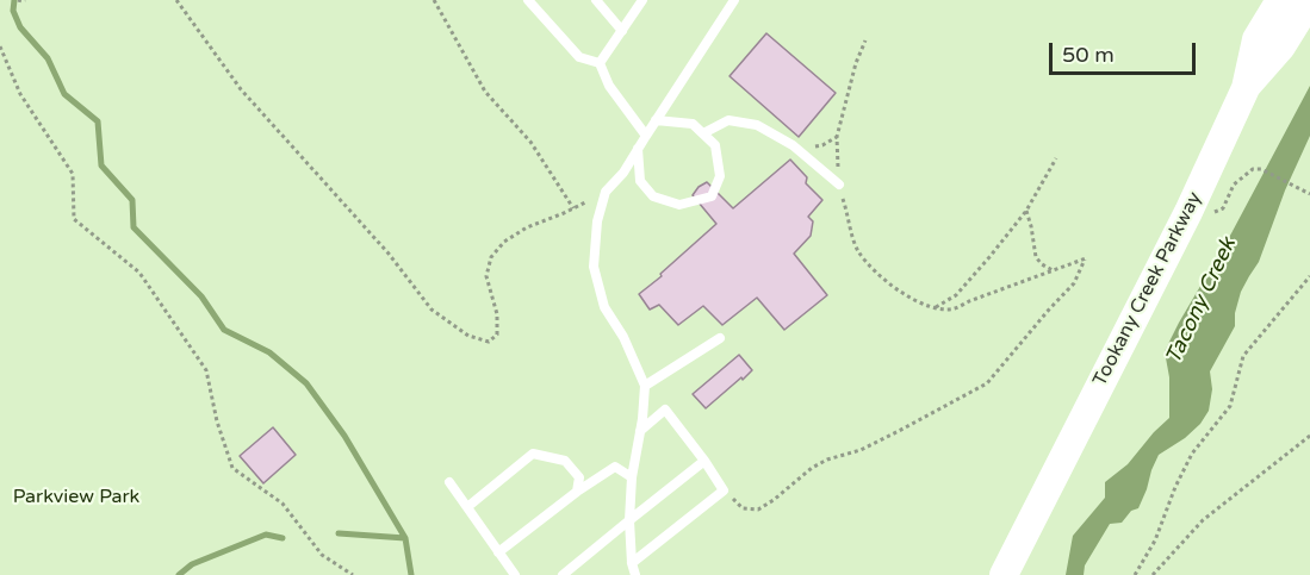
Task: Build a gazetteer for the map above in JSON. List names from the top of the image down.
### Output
{
  "streets": {
    "main road": ["Tookany Creek Parkway"]
  },
  "water": ["Tacony Creek"],
  "parks": ["Parkview Park"],
  "scale_bar": "50 m"
}
